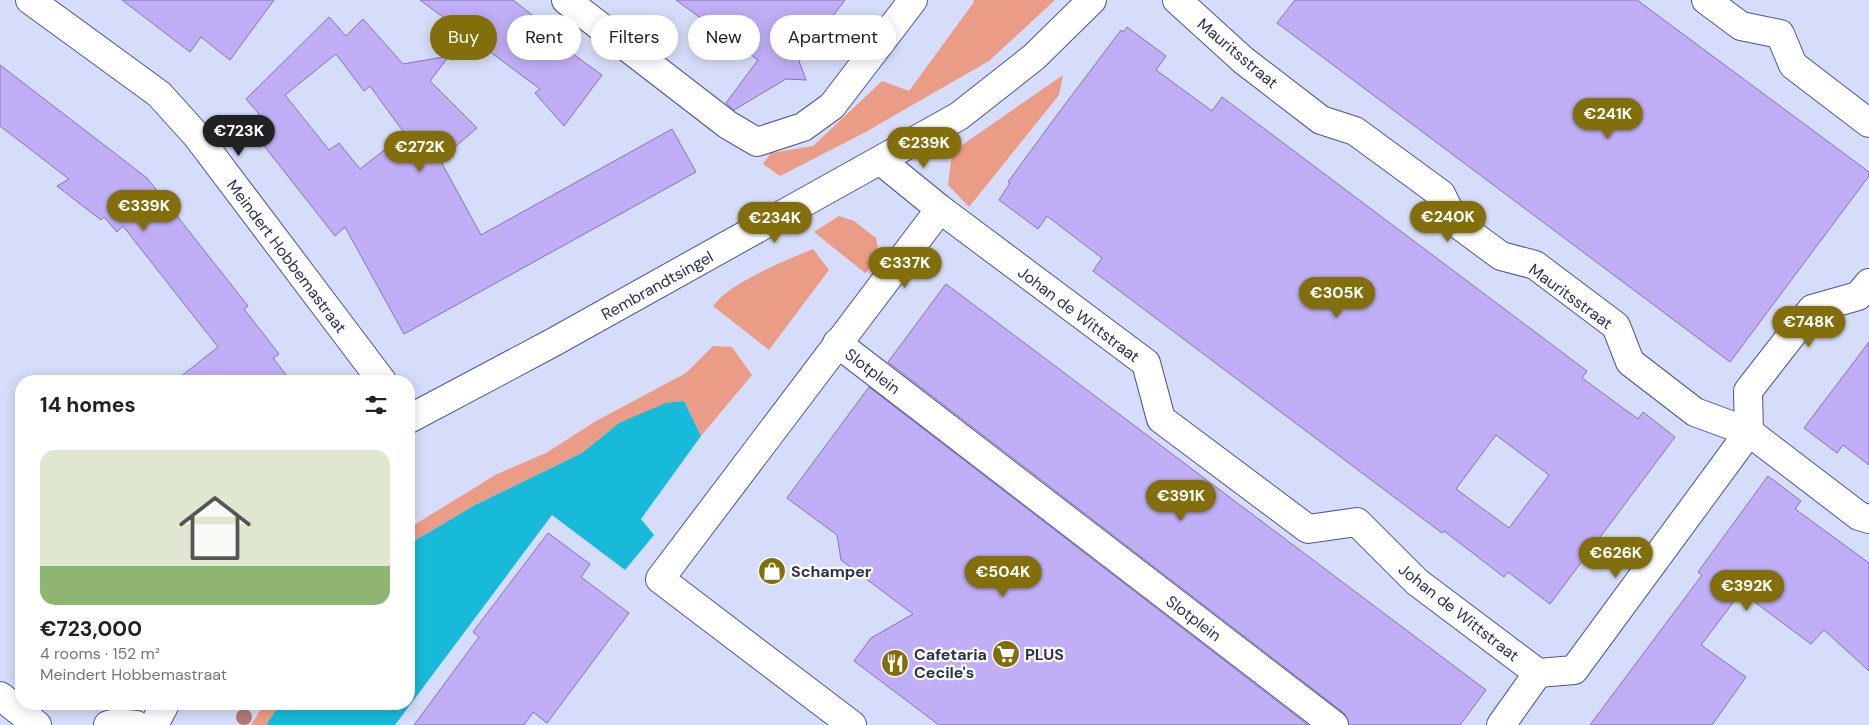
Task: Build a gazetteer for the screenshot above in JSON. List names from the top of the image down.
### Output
{
  "streets": {
    "street": [
      "Mauritsstraat",
      "Meindert Hobbemastraat",
      "Rembrandtsingel",
      "Johan de Wittstraat",
      "Slotplein"
    ]
  },
  "crossings": [
    ["Rembrandtsingel", "Johan de Wittstraat"]
  ],
  "places": {
    "shop": ["Schamper"],
    "supermarket": ["PLUS"],
    "restaurant": ["Cafetaria Cecile's"]
  },
  "page": {
    "chip": [
      "Buy",
      "Rent",
      "Filters",
      "New",
      "Apartment"
    ],
    "price": [
      "€241K",
      "€723K",
      "€239K",
      "€272K",
      "€339K",
      "€240K",
      "€234K",
      "€337K",
      "€305K",
      "€748K",
      "€391K",
      "€626K",
      "€504K",
      "€392K"
    ],
    "heading": "14 homes",
    "list": [
      {
        "name": "€723,000",
        "note": "4 rooms · 152 m² · Meindert Hobbemastraat"
      }
    ]
  }
}
